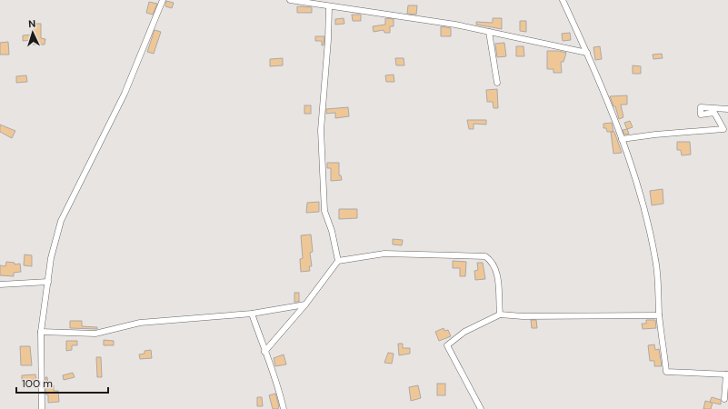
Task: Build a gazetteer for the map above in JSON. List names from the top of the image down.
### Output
{
  "scale_bar": "100 m",
  "north": "top"
}
